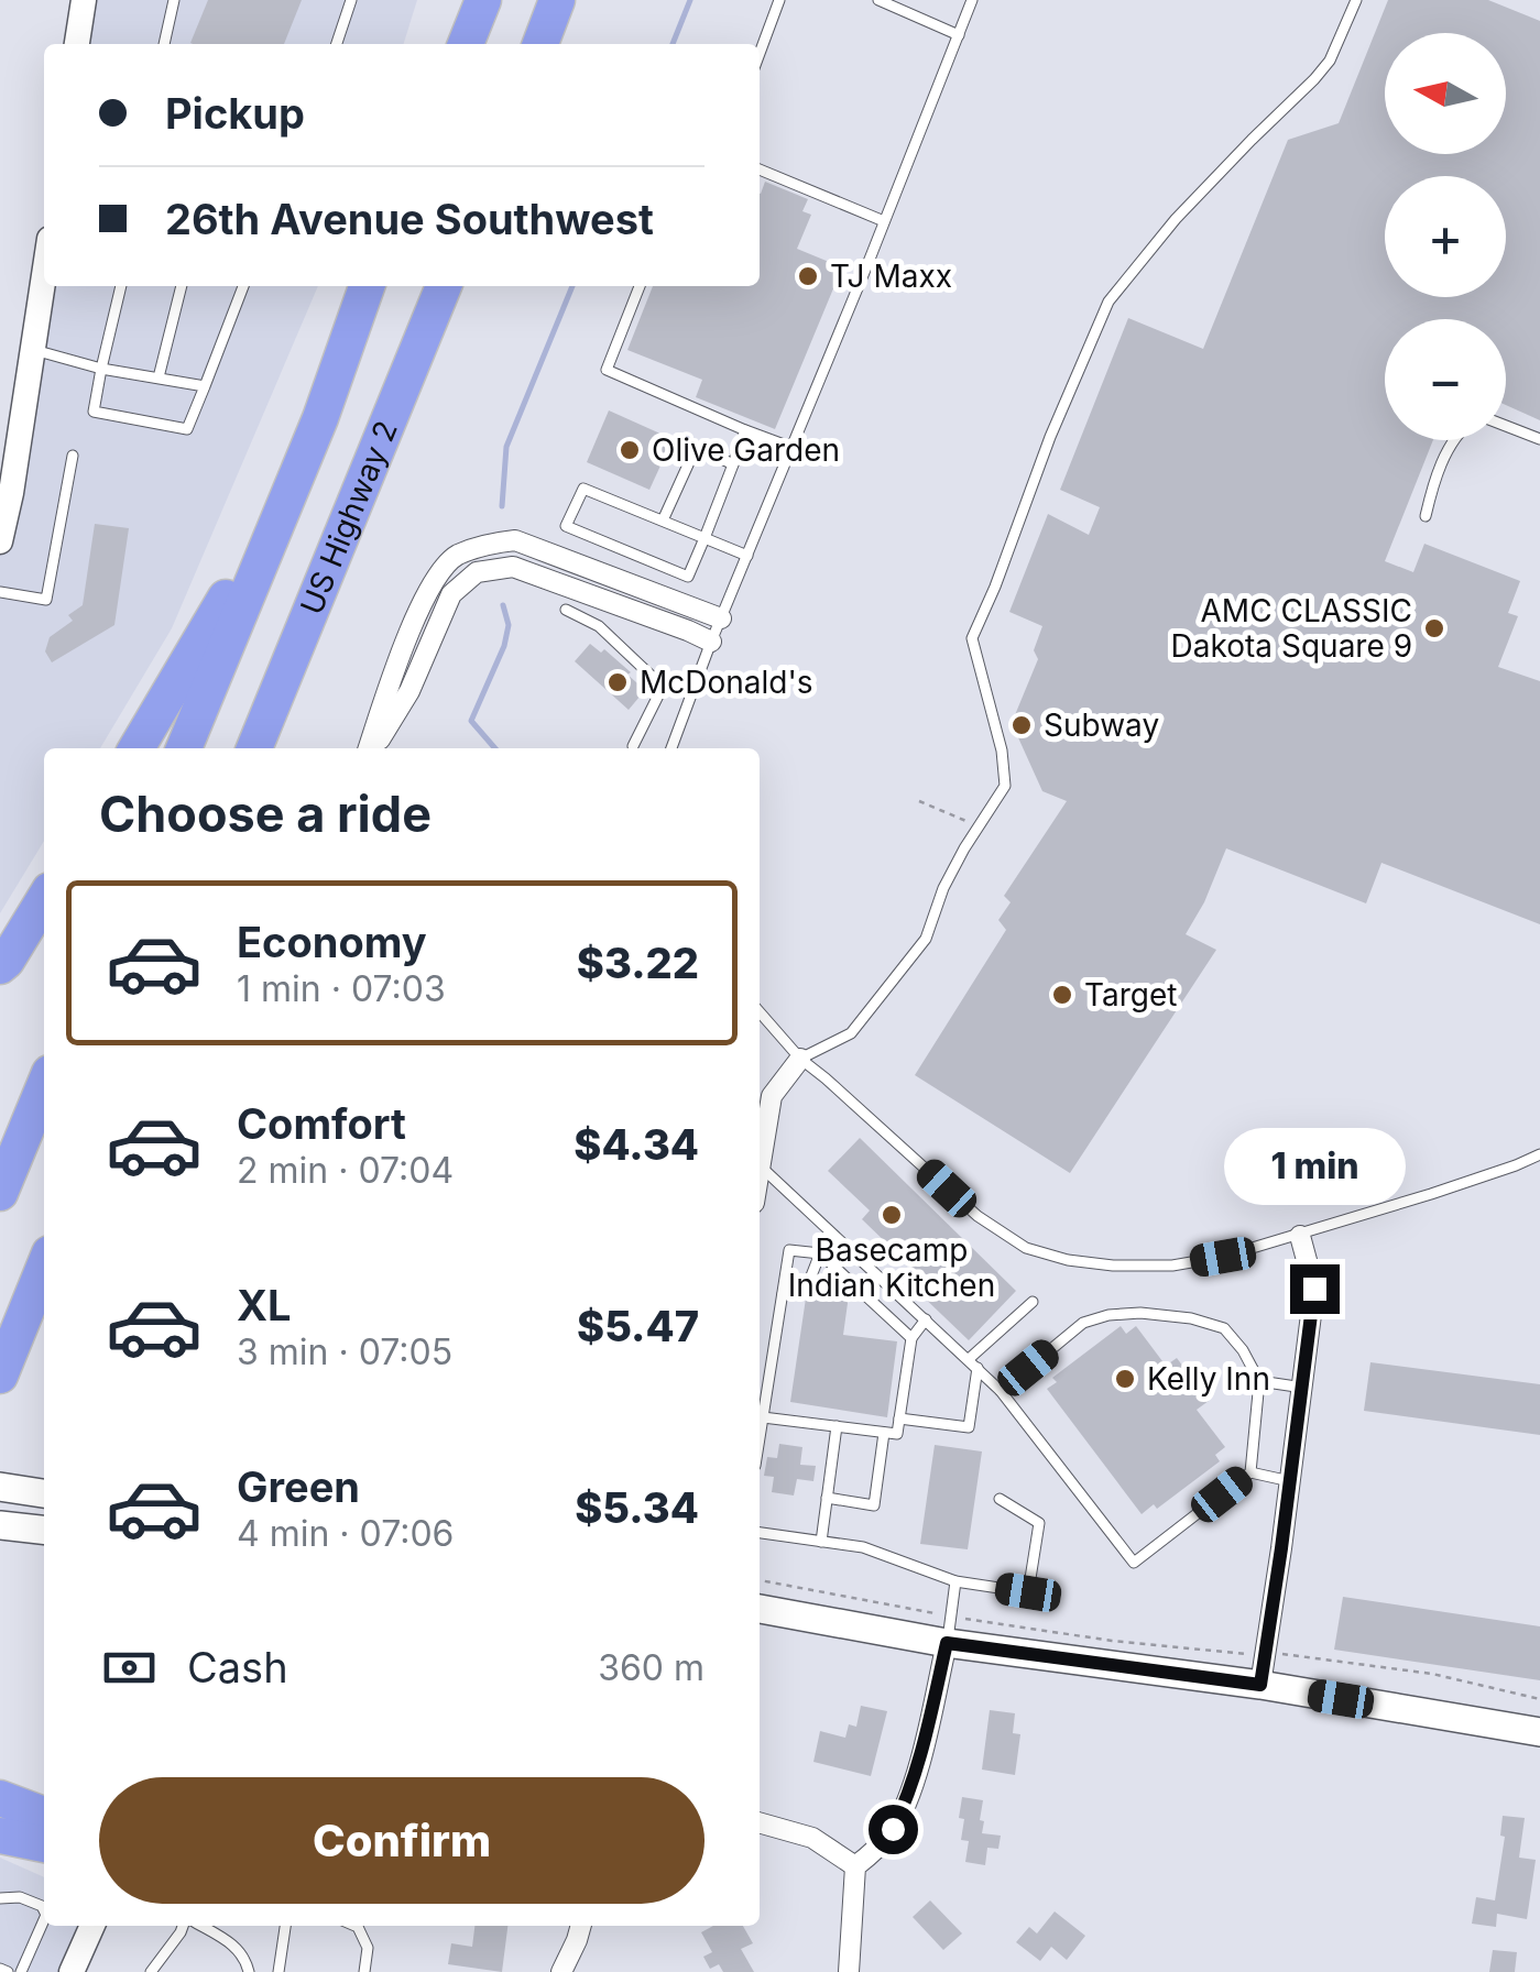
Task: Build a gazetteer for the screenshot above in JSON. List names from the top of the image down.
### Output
{
  "streets": {
    "highway": ["US Highway 2"]
  },
  "places": [
    "TJ Maxx",
    "Olive Garden",
    "AMC CLASSIC Dakota Square 9",
    "McDonald's",
    "Subway",
    "Target",
    "Basecamp Indian Kitchen",
    "Kelly Inn"
  ],
  "north": "left",
  "page": {
    "map_buttons": ["+", "−"],
    "banner": ["Pickup", "26th Avenue Southwest"],
    "heading": "Choose a ride",
    "list": [
      {
        "name": "Economy",
        "note": "1 min · 07:03",
        "value": "$3.22"
      },
      {
        "name": "Comfort",
        "note": "2 min · 07:04",
        "value": "$4.34"
      },
      {
        "name": "XL",
        "note": "3 min · 07:05",
        "value": "$5.47"
      },
      {
        "name": "Green",
        "note": "4 min · 07:06",
        "value": "$5.34"
      }
    ],
    "bubble": "1 min",
    "pay": ["Cash", "360 m"],
    "buttons": "Confirm"
  }
}
